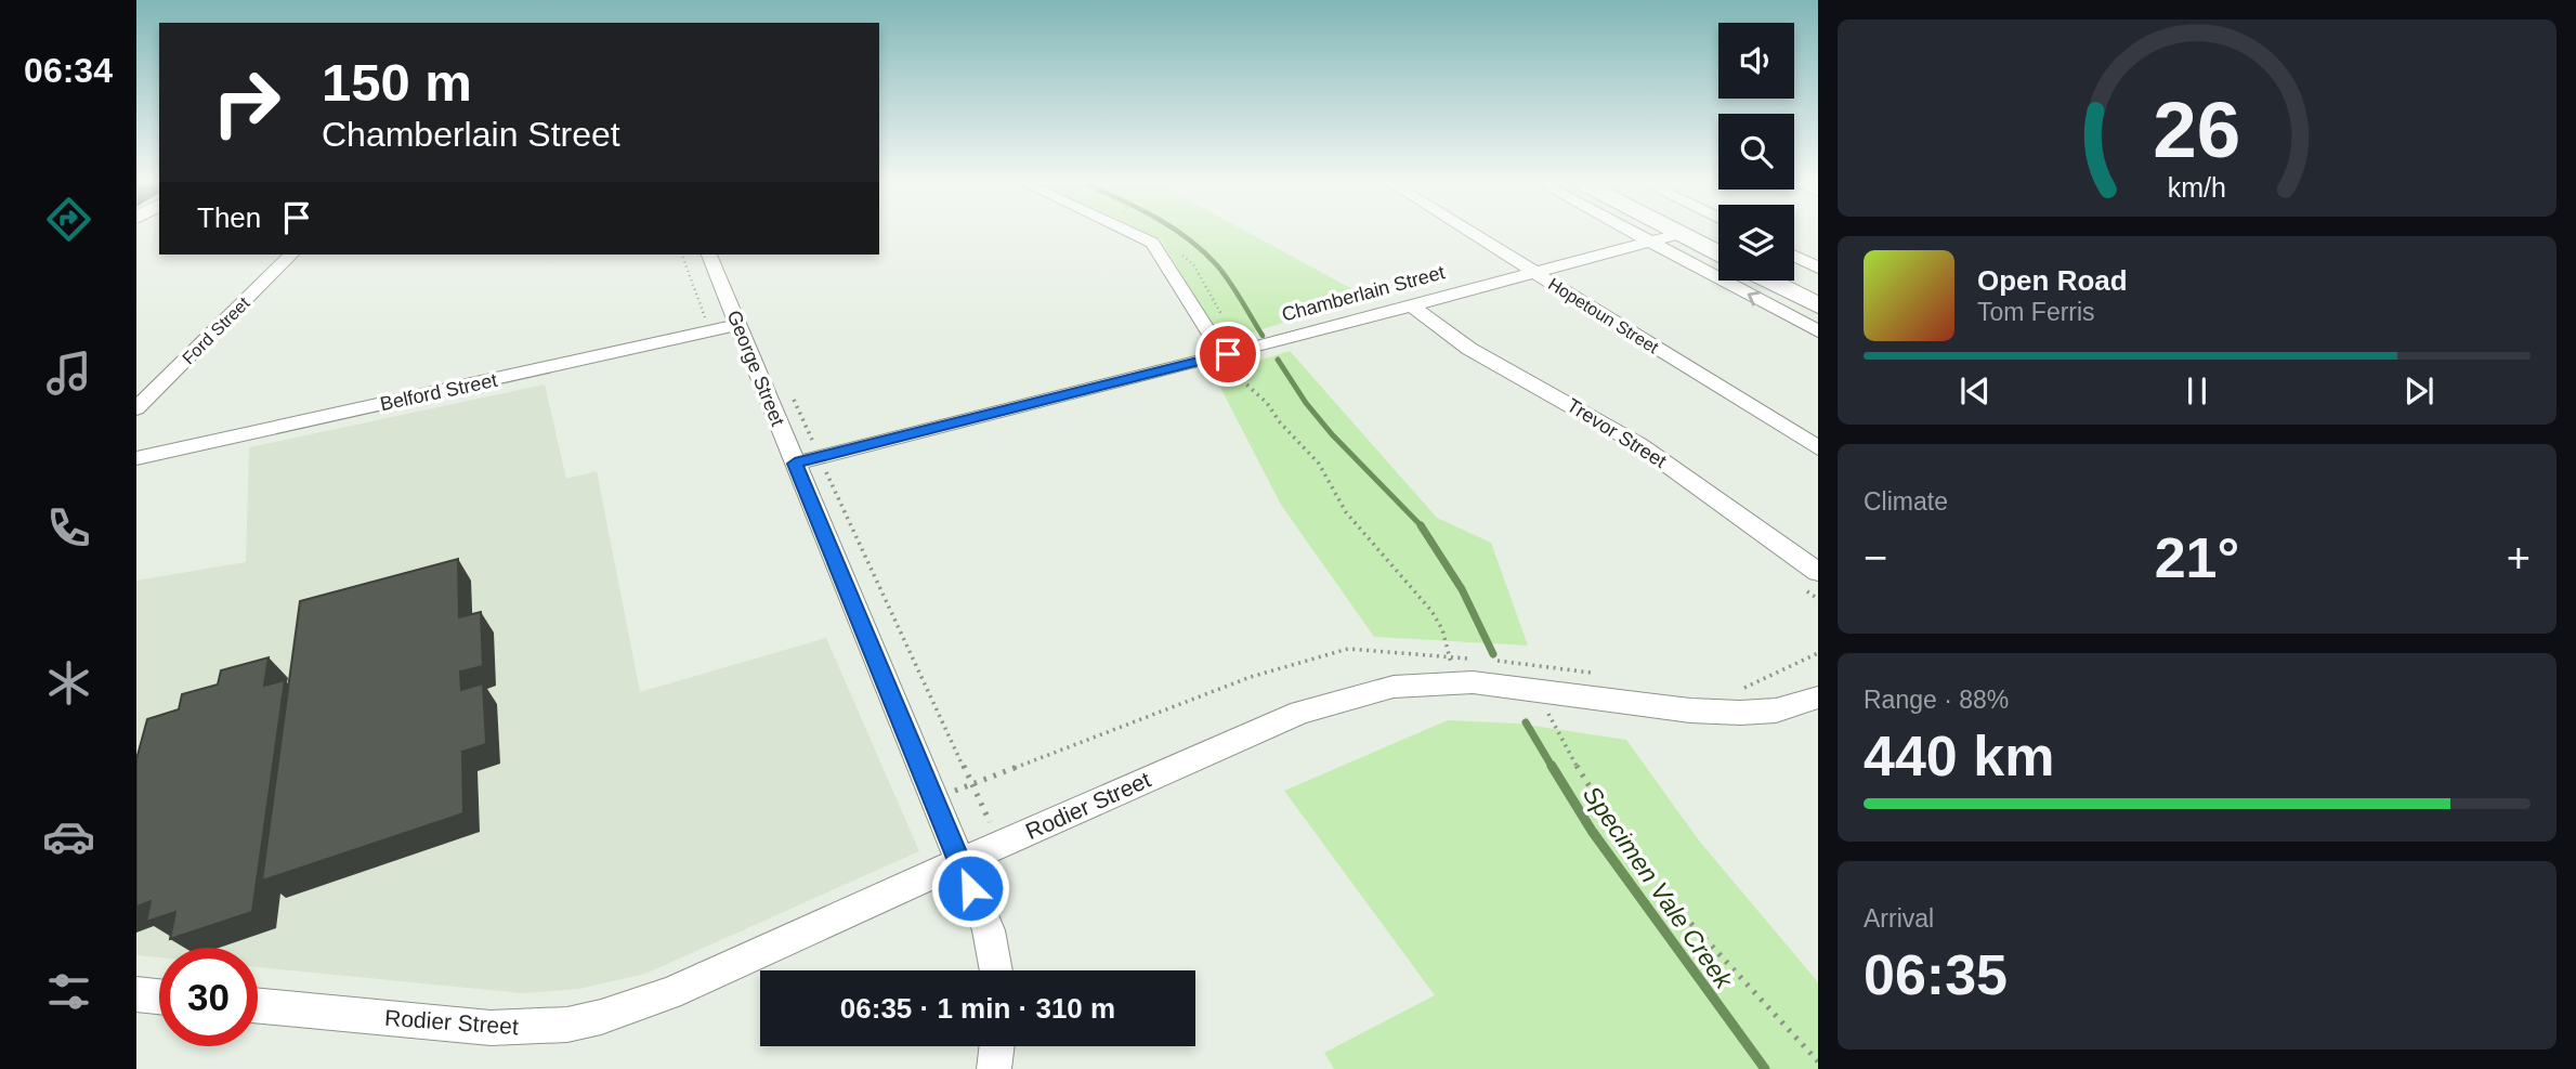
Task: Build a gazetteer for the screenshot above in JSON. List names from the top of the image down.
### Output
{
  "streets": {
    "street": [
      "Chamberlain Street",
      "Hopetoun Street",
      "Ford Street",
      "George Street",
      "Belford Street",
      "Trevor Street",
      "Rodier Street"
    ]
  },
  "crossings": [
    ["Chamberlain Street", "Hopetoun Street"],
    ["Chamberlain Street", "George Street"],
    ["Chamberlain Street", "Trevor Street"],
    ["George Street", "Belford Street"],
    ["George Street", "Rodier Street"]
  ],
  "water": ["Specimen Vale Creek"],
  "page": {
    "tabs": "06:34",
    "turn": ["150 m", "Chamberlain Street"],
    "then": "Then",
    "song": ["Open Road", "Tom Ferris"],
    "tile": [
      "Climate",
      ["Range · 88%", "440 km"],
      ["Arrival", "06:35"]
    ],
    "heat": ["−", "21°", "+"],
    "limit": "30",
    "trip": "06:35 · 1 min · 310 m",
    "gauge": ["26", "km/h"]
  }
}
